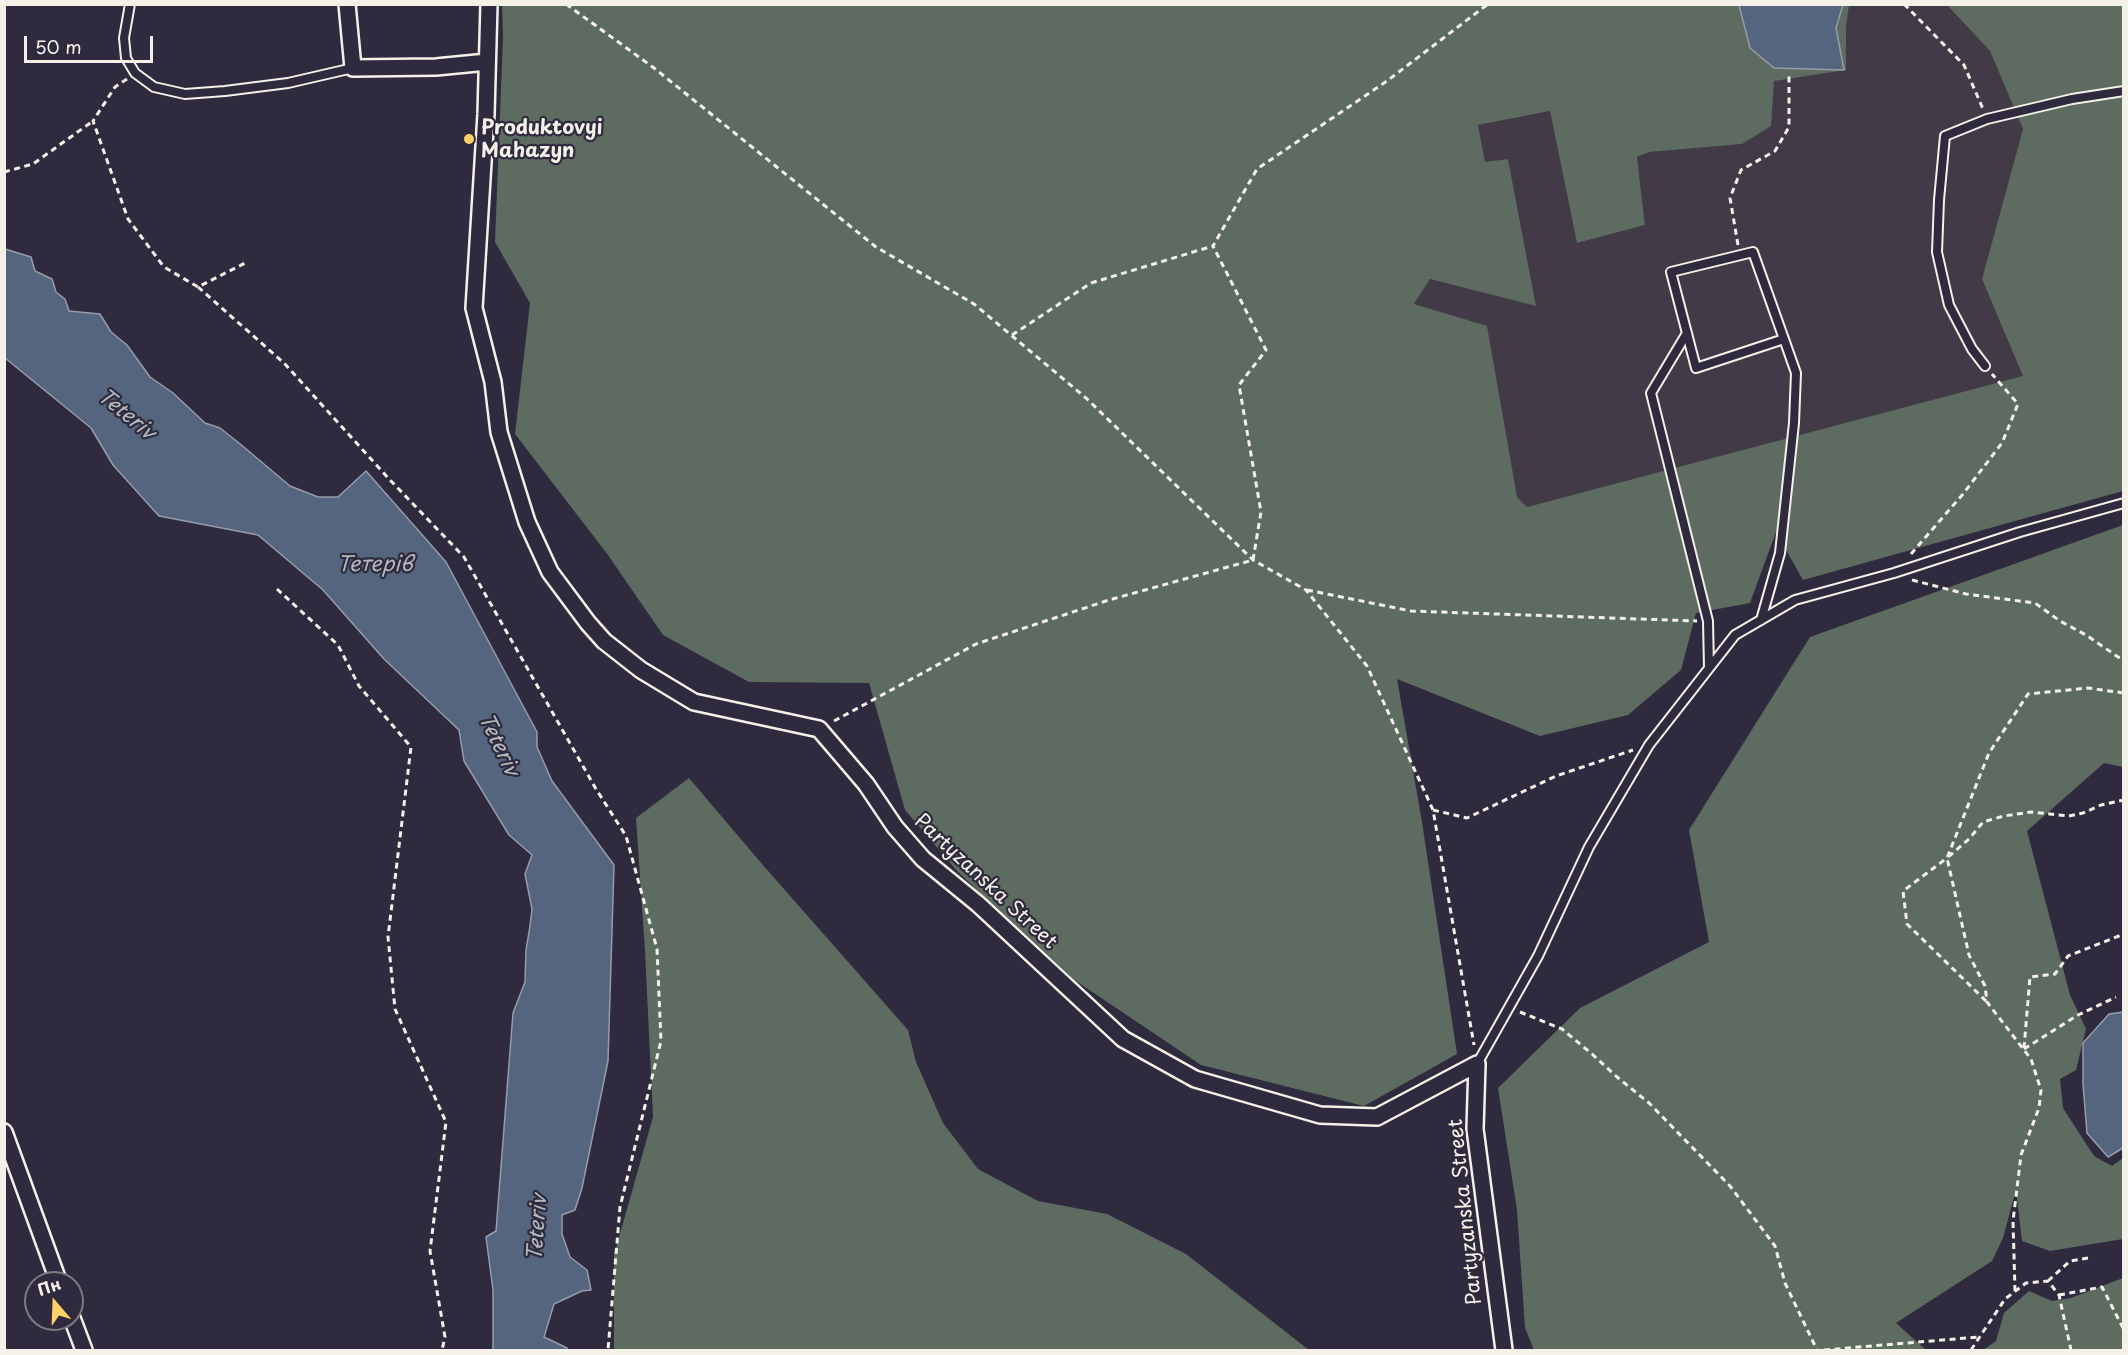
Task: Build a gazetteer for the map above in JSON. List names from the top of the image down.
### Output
{
  "streets": {
    "street": ["Partyzanska Street"]
  },
  "water": ["Teteriv", "Тетерів"],
  "places": ["Produktovyi Mahazyn"],
  "scale_bar": "50 m",
  "north": "top"
}
